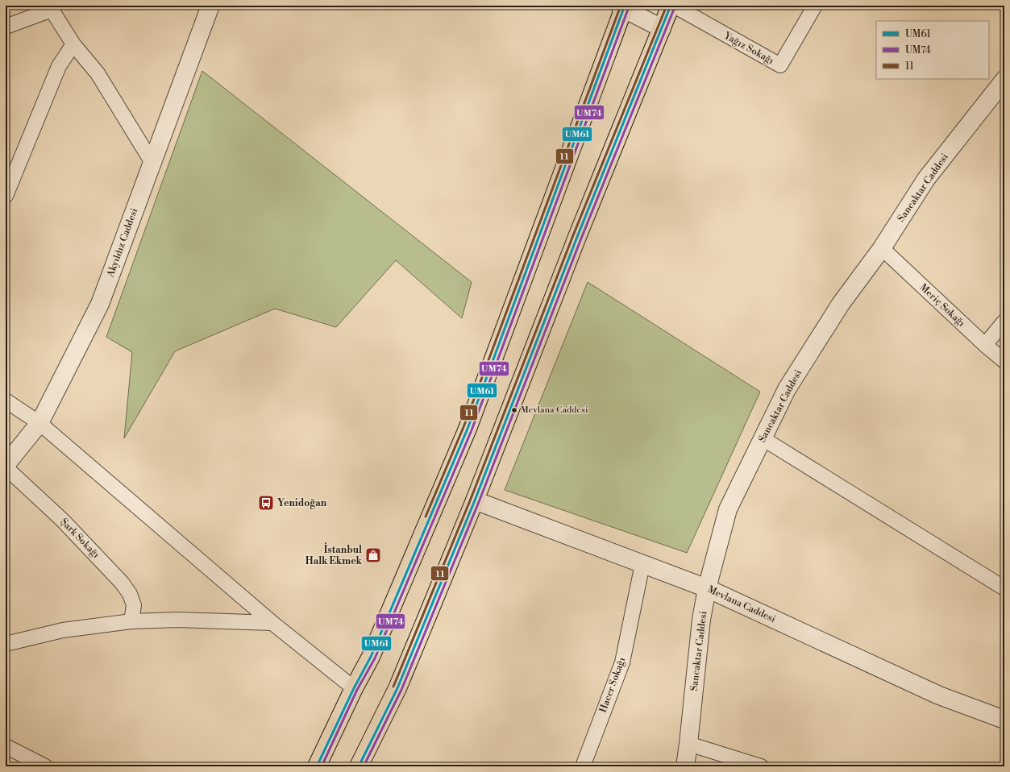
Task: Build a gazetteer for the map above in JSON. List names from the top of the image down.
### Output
{
  "streets": {
    "street": [
      "Yağız Sokağı",
      "Sancaktar Caddesi",
      "Akyıldız Caddesi",
      "Meriç Sokağı",
      "Şark Sokağı",
      "Mevlana Caddesi",
      "Hacer Sokağı"
    ]
  },
  "crossings": [
    ["Sancaktar Caddesi", "Meriç Sokağı"],
    ["Sancaktar Caddesi", "Mevlana Caddesi"],
    ["Mevlana Caddesi", "Hacer Sokağı"]
  ],
  "places": {
    "other": ["Mevlana Caddesi"],
    "bus stop": ["Yenidoğan"],
    "shop": ["İstanbul Halk Ekmek"]
  },
  "lines": ["transit line UM61", "transit line 11", "transit line UM74"],
  "legend": ["UM61", "UM74", "11"]
}
